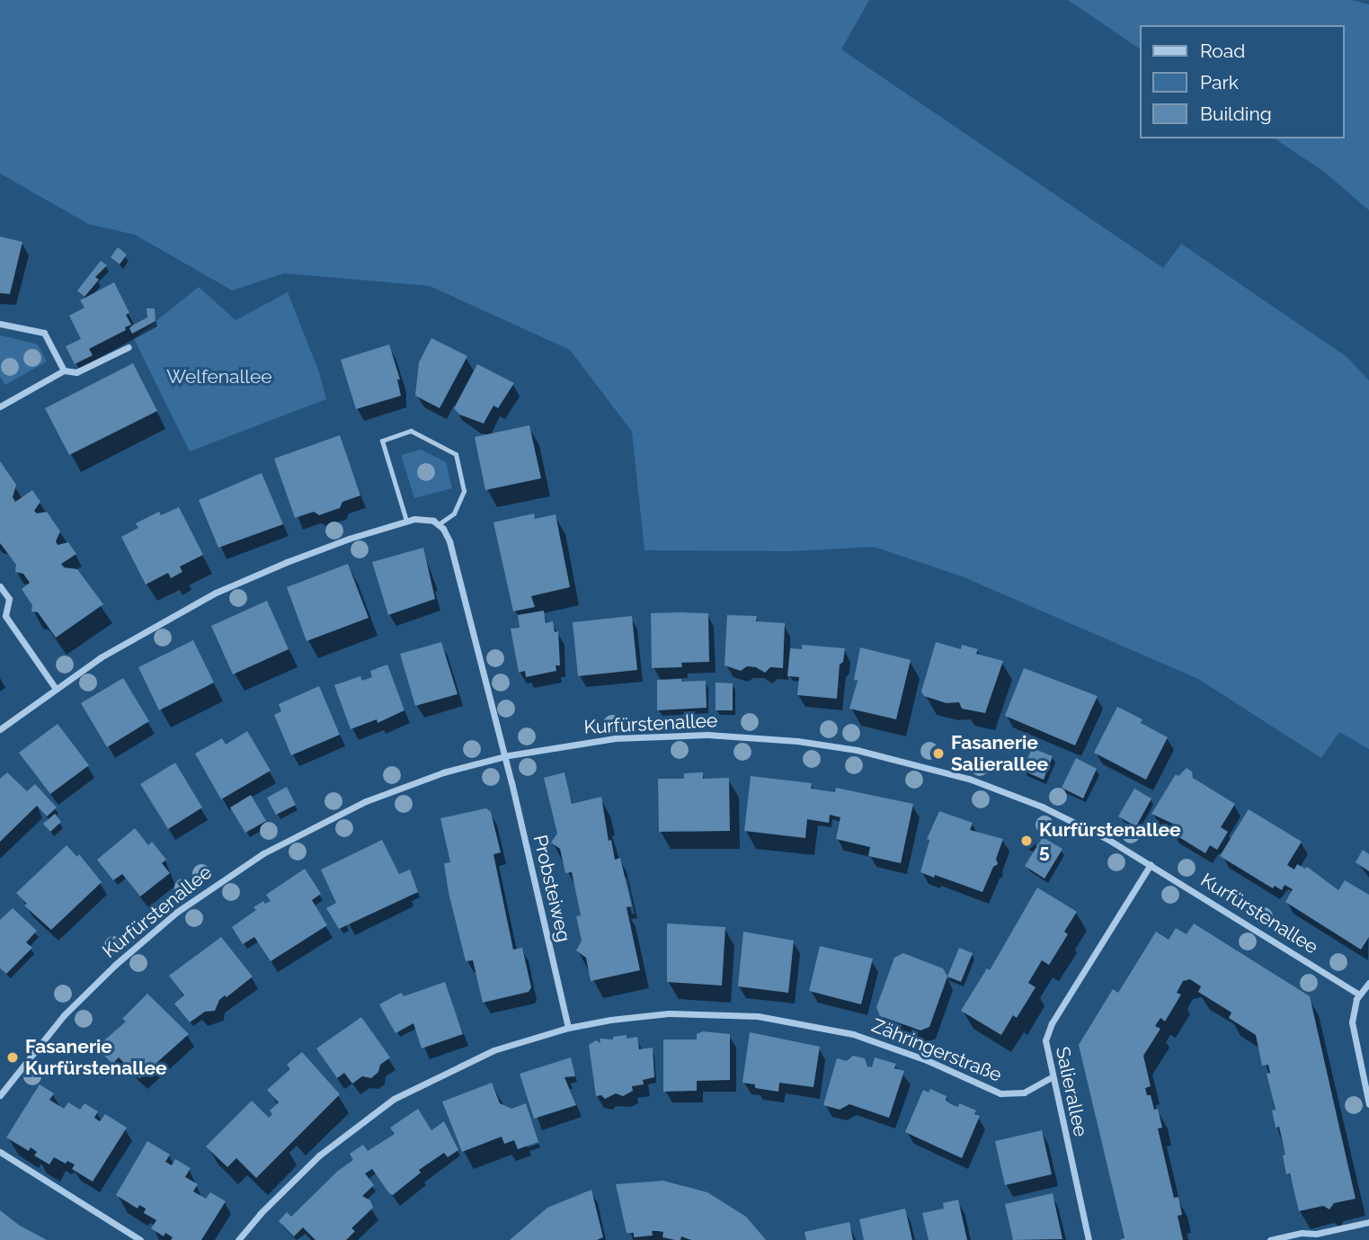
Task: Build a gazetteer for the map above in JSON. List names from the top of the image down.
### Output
{
  "streets": {
    "street": [
      "Kurfürstenallee",
      "Probsteiweg",
      "Zähringerstraße",
      "Salierallee"
    ]
  },
  "crossings": [
    ["Kurfürstenallee", "Probsteiweg"],
    ["Kurfürstenallee", "Salierallee"],
    ["Probsteiweg", "Zähringerstraße"],
    ["Zähringerstraße", "Salierallee"]
  ],
  "parks": ["Welfenallee"],
  "places": ["Fasanerie Salierallee", "Kurfürstenallee 5", "Fasanerie Kurfürstenallee"],
  "legend": ["Road", "Park", "Building"]
}
